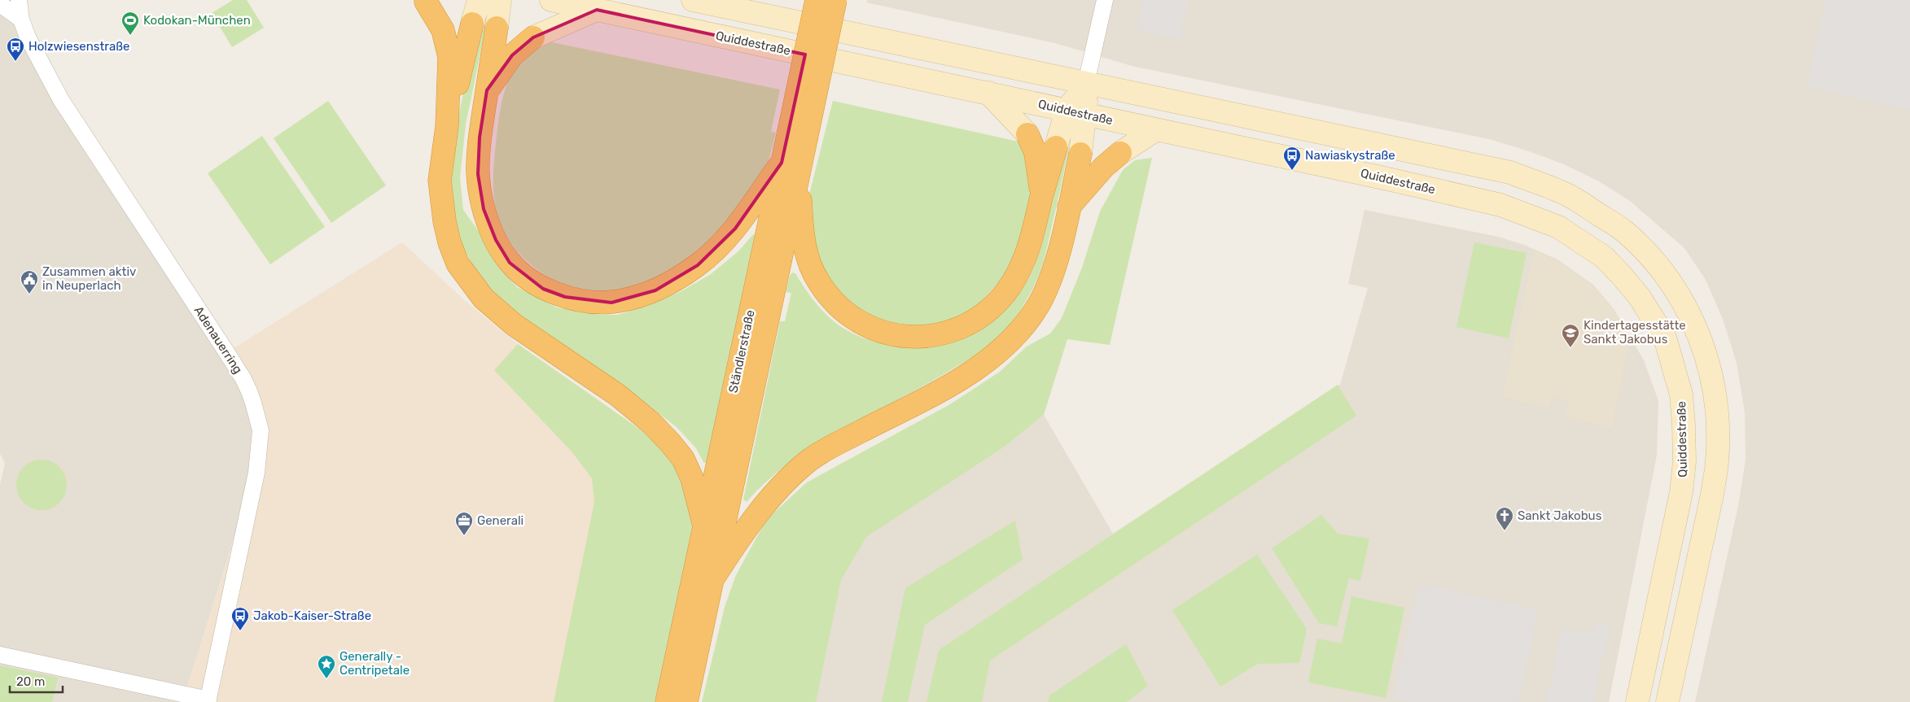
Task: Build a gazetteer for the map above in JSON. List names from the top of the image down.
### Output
{
  "streets": {
    "highway": ["Ständlerstraße"],
    "main road": ["Quiddestraße"],
    "street": ["Adenauerring"]
  },
  "places": {
    "sports": ["Kodokan-München"],
    "bus stop": ["Holzwiesenstraße", "Nawiaskystraße", "Jakob-Kaiser-Straße"],
    "public building": ["Zusammen aktiv in Neuperlach"],
    "school or university": ["Kindertagesstätte Sankt Jakobus"],
    "church": ["Sankt Jakobus"],
    "office": ["Generali"],
    "place": ["Generally - Centripetale"]
  },
  "scale_bar": "20 m"
}
